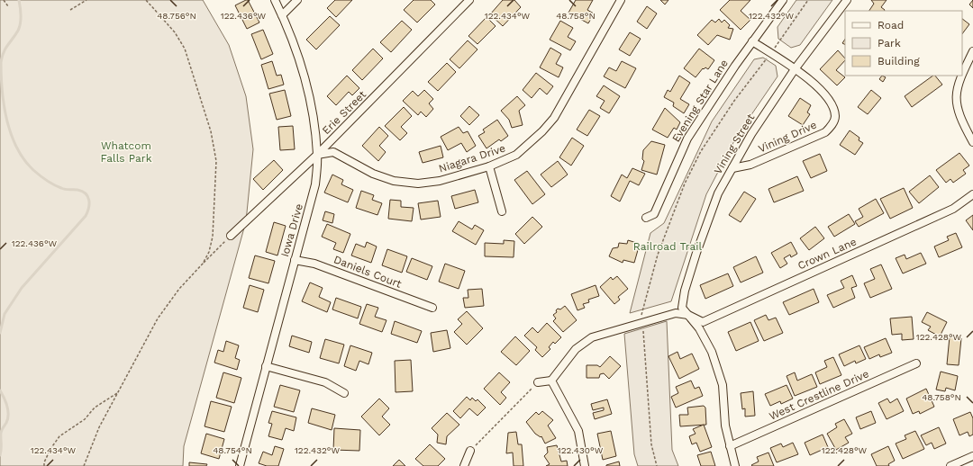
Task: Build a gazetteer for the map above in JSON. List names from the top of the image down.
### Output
{
  "streets": {
    "street": [
      "Evening Star Lane",
      "Erie Street",
      "Vining Drive",
      "Vining Street",
      "Niagara Drive",
      "Iowa Drive",
      "Crown Lane",
      "Daniels Court",
      "West Crestline Drive"
    ]
  },
  "crossings": [
    ["Evening Star Lane", "Vining Drive"],
    ["Erie Street", "Niagara Drive"],
    ["Erie Street", "Iowa Drive"],
    ["Vining Drive", "Vining Street"],
    ["Vining Street", "Crown Lane"],
    ["Niagara Drive", "Iowa Drive"],
    ["Iowa Drive", "Daniels Court"]
  ],
  "parks": ["Whatcom Falls Park", "Railroad Trail"],
  "legend": ["Road", "Park", "Building"],
  "coordinates": [
    "48.756°N",
    "122.436°W",
    "122.434°W",
    "48.758°N",
    "122.432°W",
    "122.428°W",
    "48.754°N",
    "122.430°W"
  ]
}
